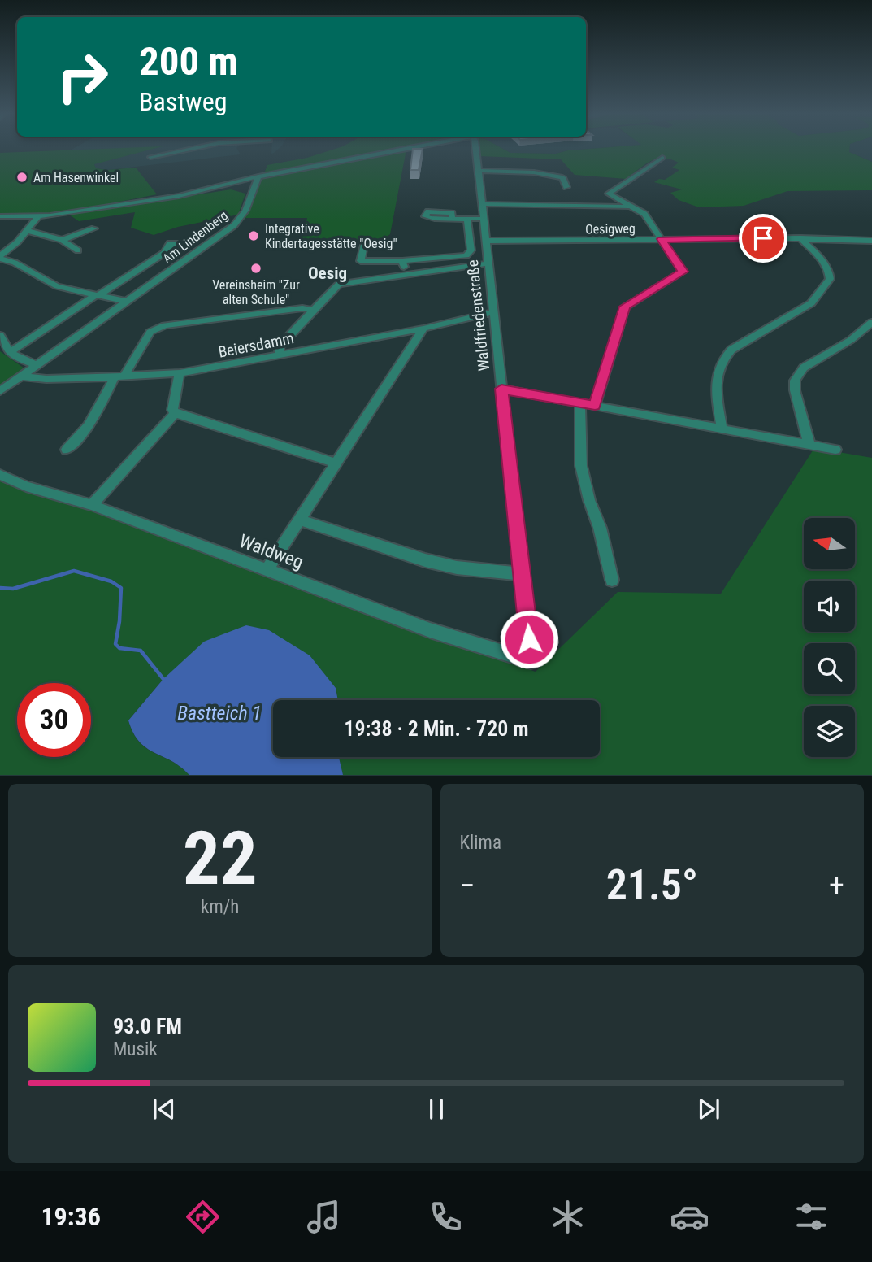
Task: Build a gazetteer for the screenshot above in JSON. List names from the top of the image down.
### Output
{
  "streets": {
    "street": [
      "Oesigweg",
      "Am Lindenberg",
      "Waldfriedenstraße",
      "Beiersdamm",
      "Waldweg"
    ]
  },
  "crossings": [
    ["Oesigweg", "Waldfriedenstraße"],
    ["Am Lindenberg", "Beiersdamm"],
    ["Waldfriedenstraße", "Beiersdamm"],
    ["Waldfriedenstraße", "Waldweg"]
  ],
  "districts": ["Oesig"],
  "water": ["Bastteich 1"],
  "places": ["Am Hasenwinkel", "Integrative Kindertagesstätte \"Oesig\"", "Vereinsheim \"Zur alten Schule\""],
  "north": "left",
  "page": {
    "turn": ["200 m", "Bastweg"],
    "limit": "30",
    "trip": "19:38 · 2 Min. · 720 m",
    "tile": [
      ["22", "km/h"],
      "Klima"
    ],
    "heat": ["−", "21.5°", "+"],
    "song": ["93.0 FM", "Musik"],
    "tabs": "19:36"
  }
}
